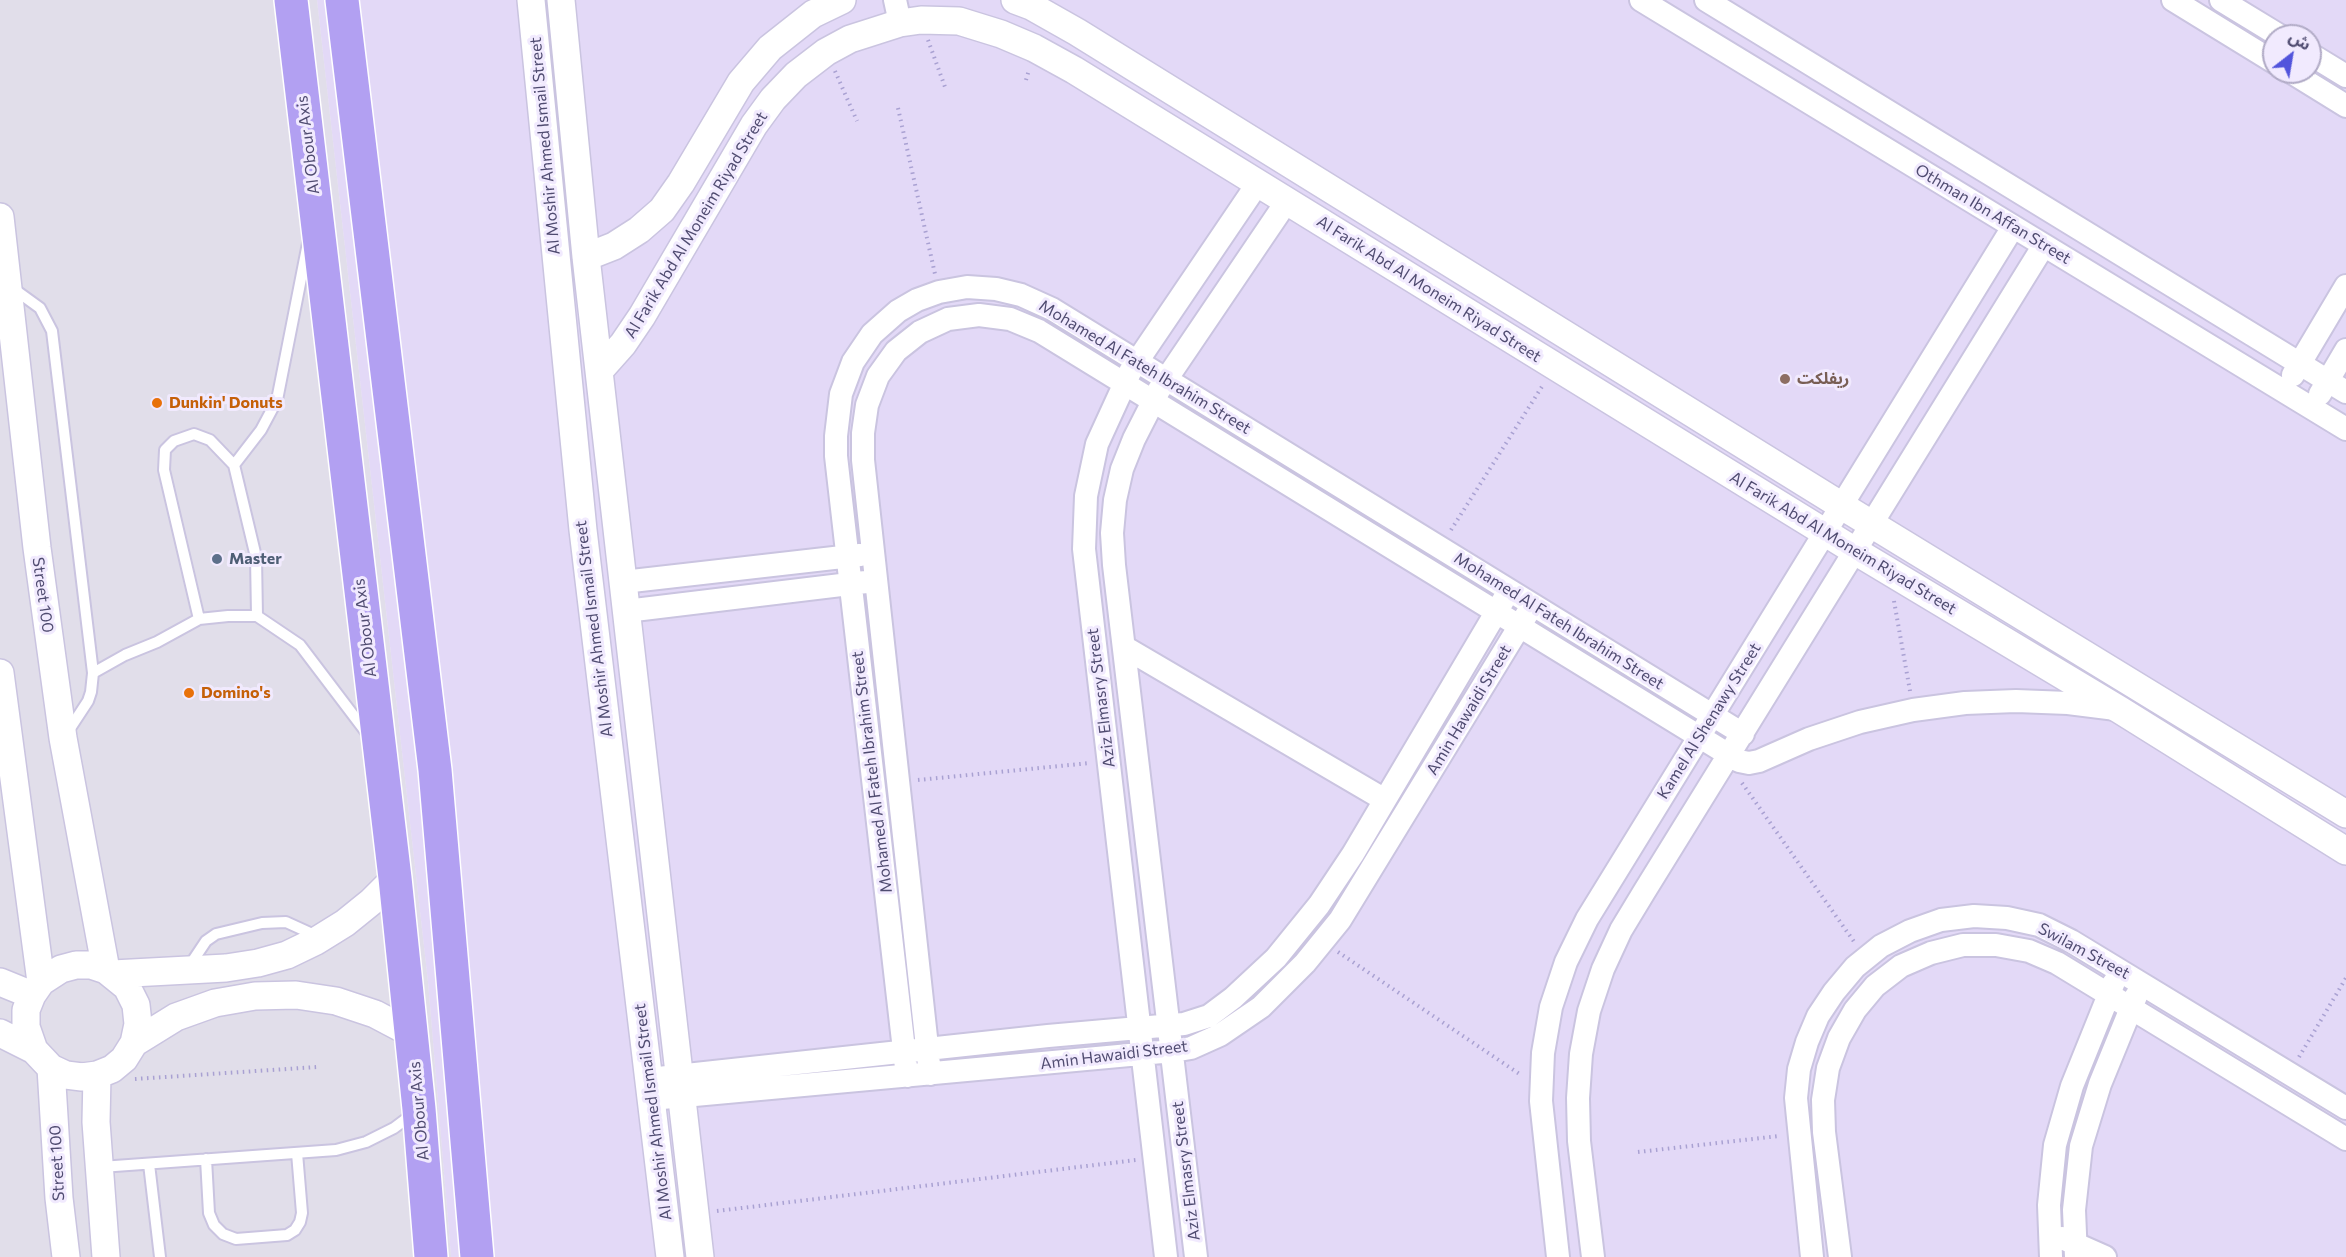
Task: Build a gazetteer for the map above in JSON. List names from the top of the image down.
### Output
{
  "streets": {
    "highway": ["Al Obour Axis"],
    "street": [
      "Al Moshir Ahmed Ismail Street",
      "Othman Ibn Affan Street",
      "Al Farik Abd Al Moneim Riyad Street",
      "Mohamed Al Fateh Ibrahim Street",
      "Street 100",
      "Aziz Elmasry Street",
      "Amin Hawaidi Street",
      "Kamel Al Shenawy Street",
      "Swilam Street"
    ]
  },
  "crossings": [
    ["Al Moshir Ahmed Ismail Street", "Al Farik Abd Al Moneim Riyad Street"],
    ["Al Moshir Ahmed Ismail Street", "Amin Hawaidi Street"],
    ["Othman Ibn Affan Street", "Kamel Al Shenawy Street"],
    ["Al Farik Abd Al Moneim Riyad Street", "Mohamed Al Fateh Ibrahim Street"],
    ["Al Farik Abd Al Moneim Riyad Street", "Aziz Elmasry Street"],
    ["Al Farik Abd Al Moneim Riyad Street", "Kamel Al Shenawy Street"],
    ["Mohamed Al Fateh Ibrahim Street", "Aziz Elmasry Street"],
    ["Mohamed Al Fateh Ibrahim Street", "Amin Hawaidi Street"],
    ["Mohamed Al Fateh Ibrahim Street", "Kamel Al Shenawy Street"],
    ["Aziz Elmasry Street", "Amin Hawaidi Street"]
  ],
  "places": [
    "ريفلكت",
    "Dunkin' Donuts",
    "Master",
    "Domino's"
  ],
  "north": "top right"
}
